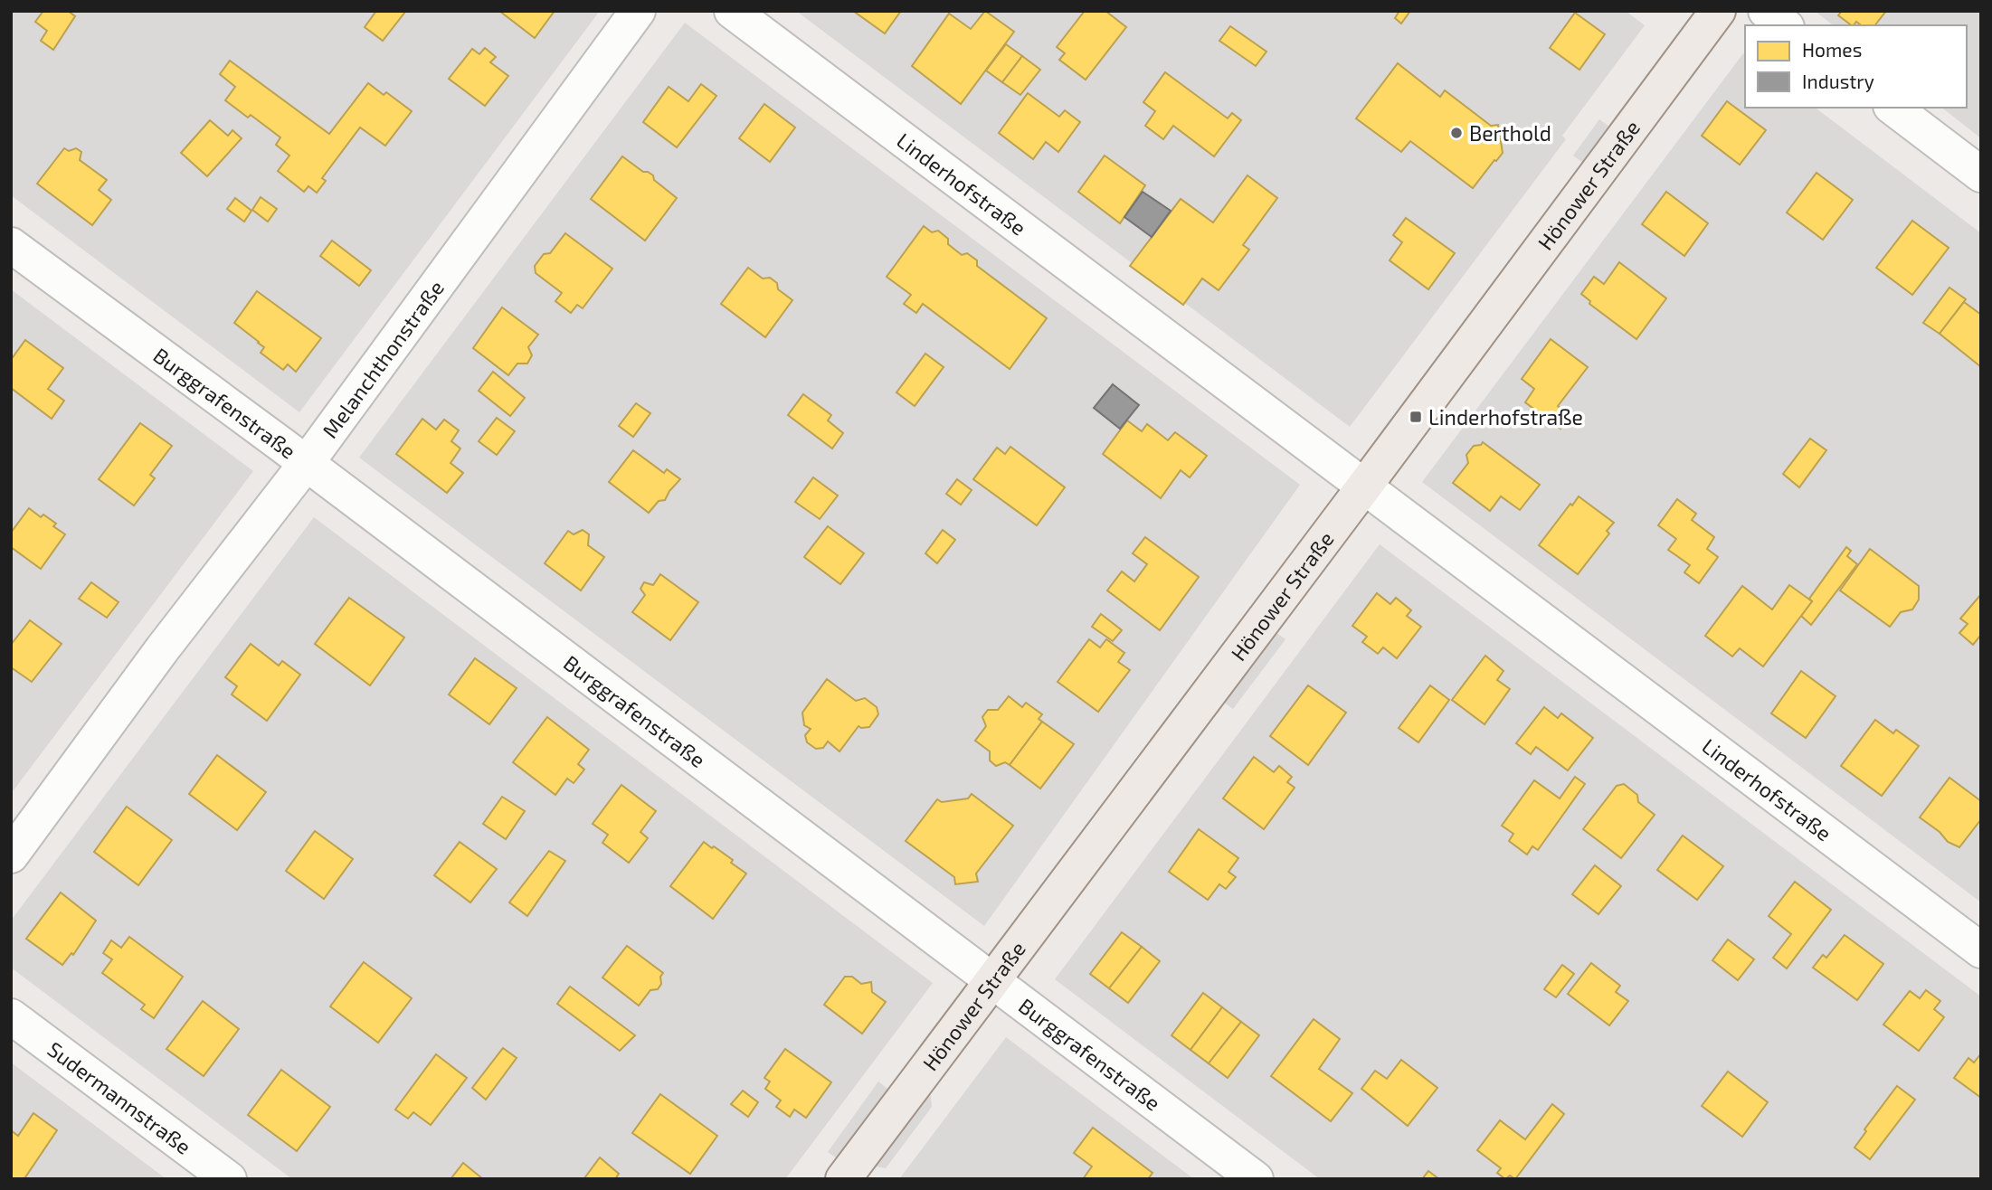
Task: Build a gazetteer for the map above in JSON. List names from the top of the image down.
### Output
{
  "streets": {
    "main road": ["Hönower Straße"],
    "street": [
      "Linderhofstraße",
      "Melanchthonstraße",
      "Burggrafenstraße",
      "Sudermannstraße"
    ]
  },
  "crossings": [
    ["Linderhofstraße", "Hönower Straße"],
    ["Hönower Straße", "Burggrafenstraße"],
    ["Melanchthonstraße", "Burggrafenstraße"]
  ],
  "places": {
    "other": ["Berthold"],
    "transit": ["Linderhofstraße"]
  },
  "legend": ["Homes", "Industry"]
}
